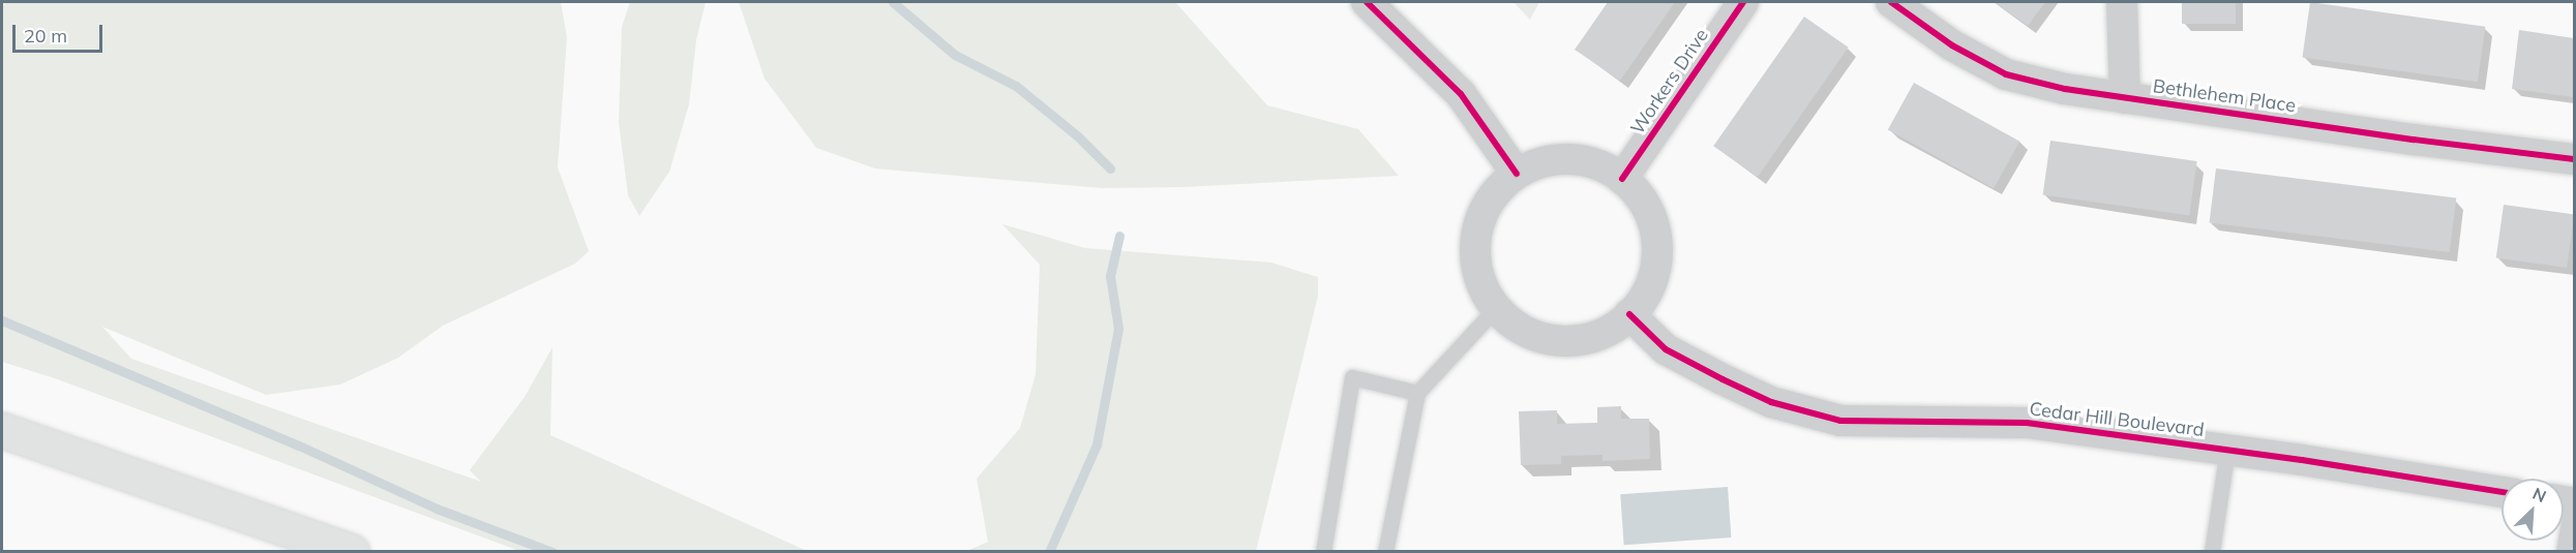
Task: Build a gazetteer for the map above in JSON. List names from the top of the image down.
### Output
{
  "streets": {
    "street": ["Workers Drive", "Bethlehem Place", "Cedar Hill Boulevard"]
  },
  "crossings": [
    ["Workers Drive", "Cedar Hill Boulevard"]
  ],
  "scale_bar": "20 m",
  "north": "top right"
}
